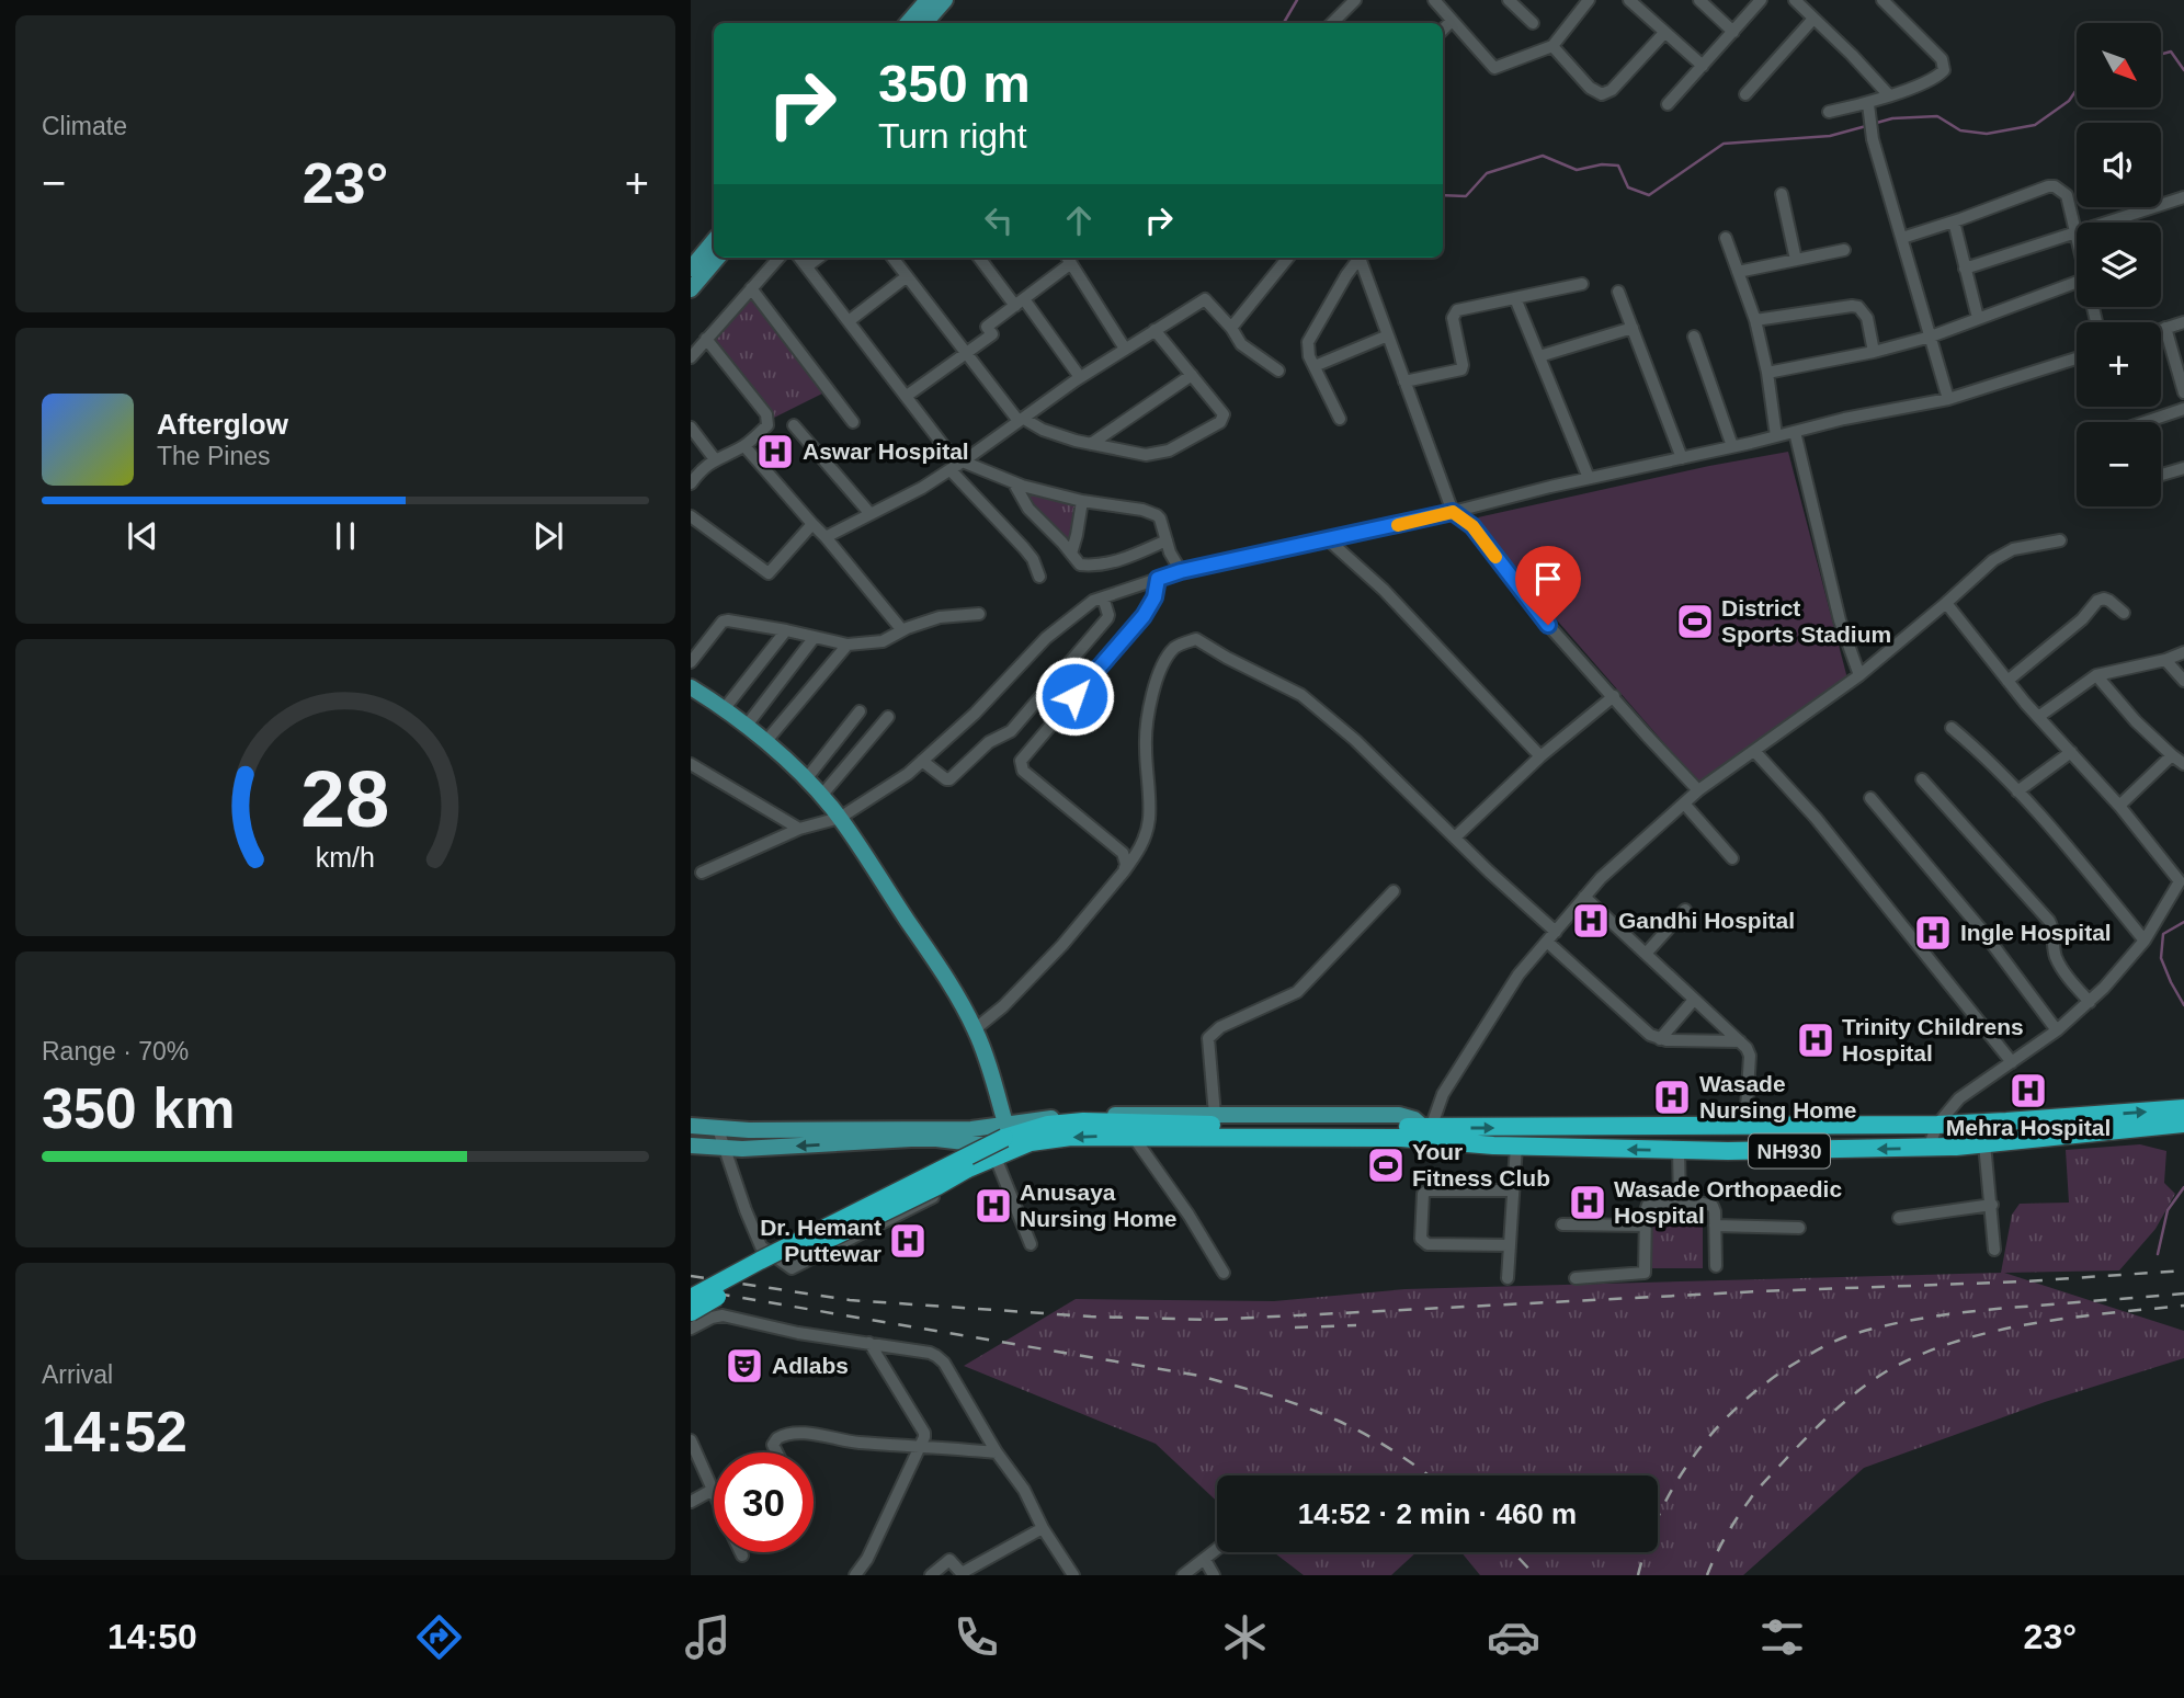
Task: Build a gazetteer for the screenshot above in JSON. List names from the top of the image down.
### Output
{
  "streets": {
    "highway": ["NH930"]
  },
  "places": {
    "hospital": [
      "Aswar Hospital",
      "Gandhi Hospital",
      "Ingle Hospital",
      "Trinity Childrens Hospital",
      "Mehra Hospital",
      "Wasade Nursing Home",
      "Wasade Orthopaedic Hospital",
      "Anusaya Nursing Home",
      "Dr. Hemant Puttewar"
    ],
    "sports": ["District Sports Stadium", "Your Fitness Club"],
    "theatre": ["Adlabs"]
  },
  "north": "bottom right",
  "page": {
    "tile": [
      "Climate",
      ["Range · 70%", "350 km"],
      ["Arrival", "14:52"]
    ],
    "map_buttons": ["+", "−"],
    "turn": ["350 m", "Turn right"],
    "heat": ["−", "23°", "+"],
    "song": ["Afterglow", "The Pines"],
    "limit": "30",
    "trip": "14:52 · 2 min · 460 m",
    "tabs": ["14:50", "23°"],
    "gauge": ["28", "km/h"]
  }
}
